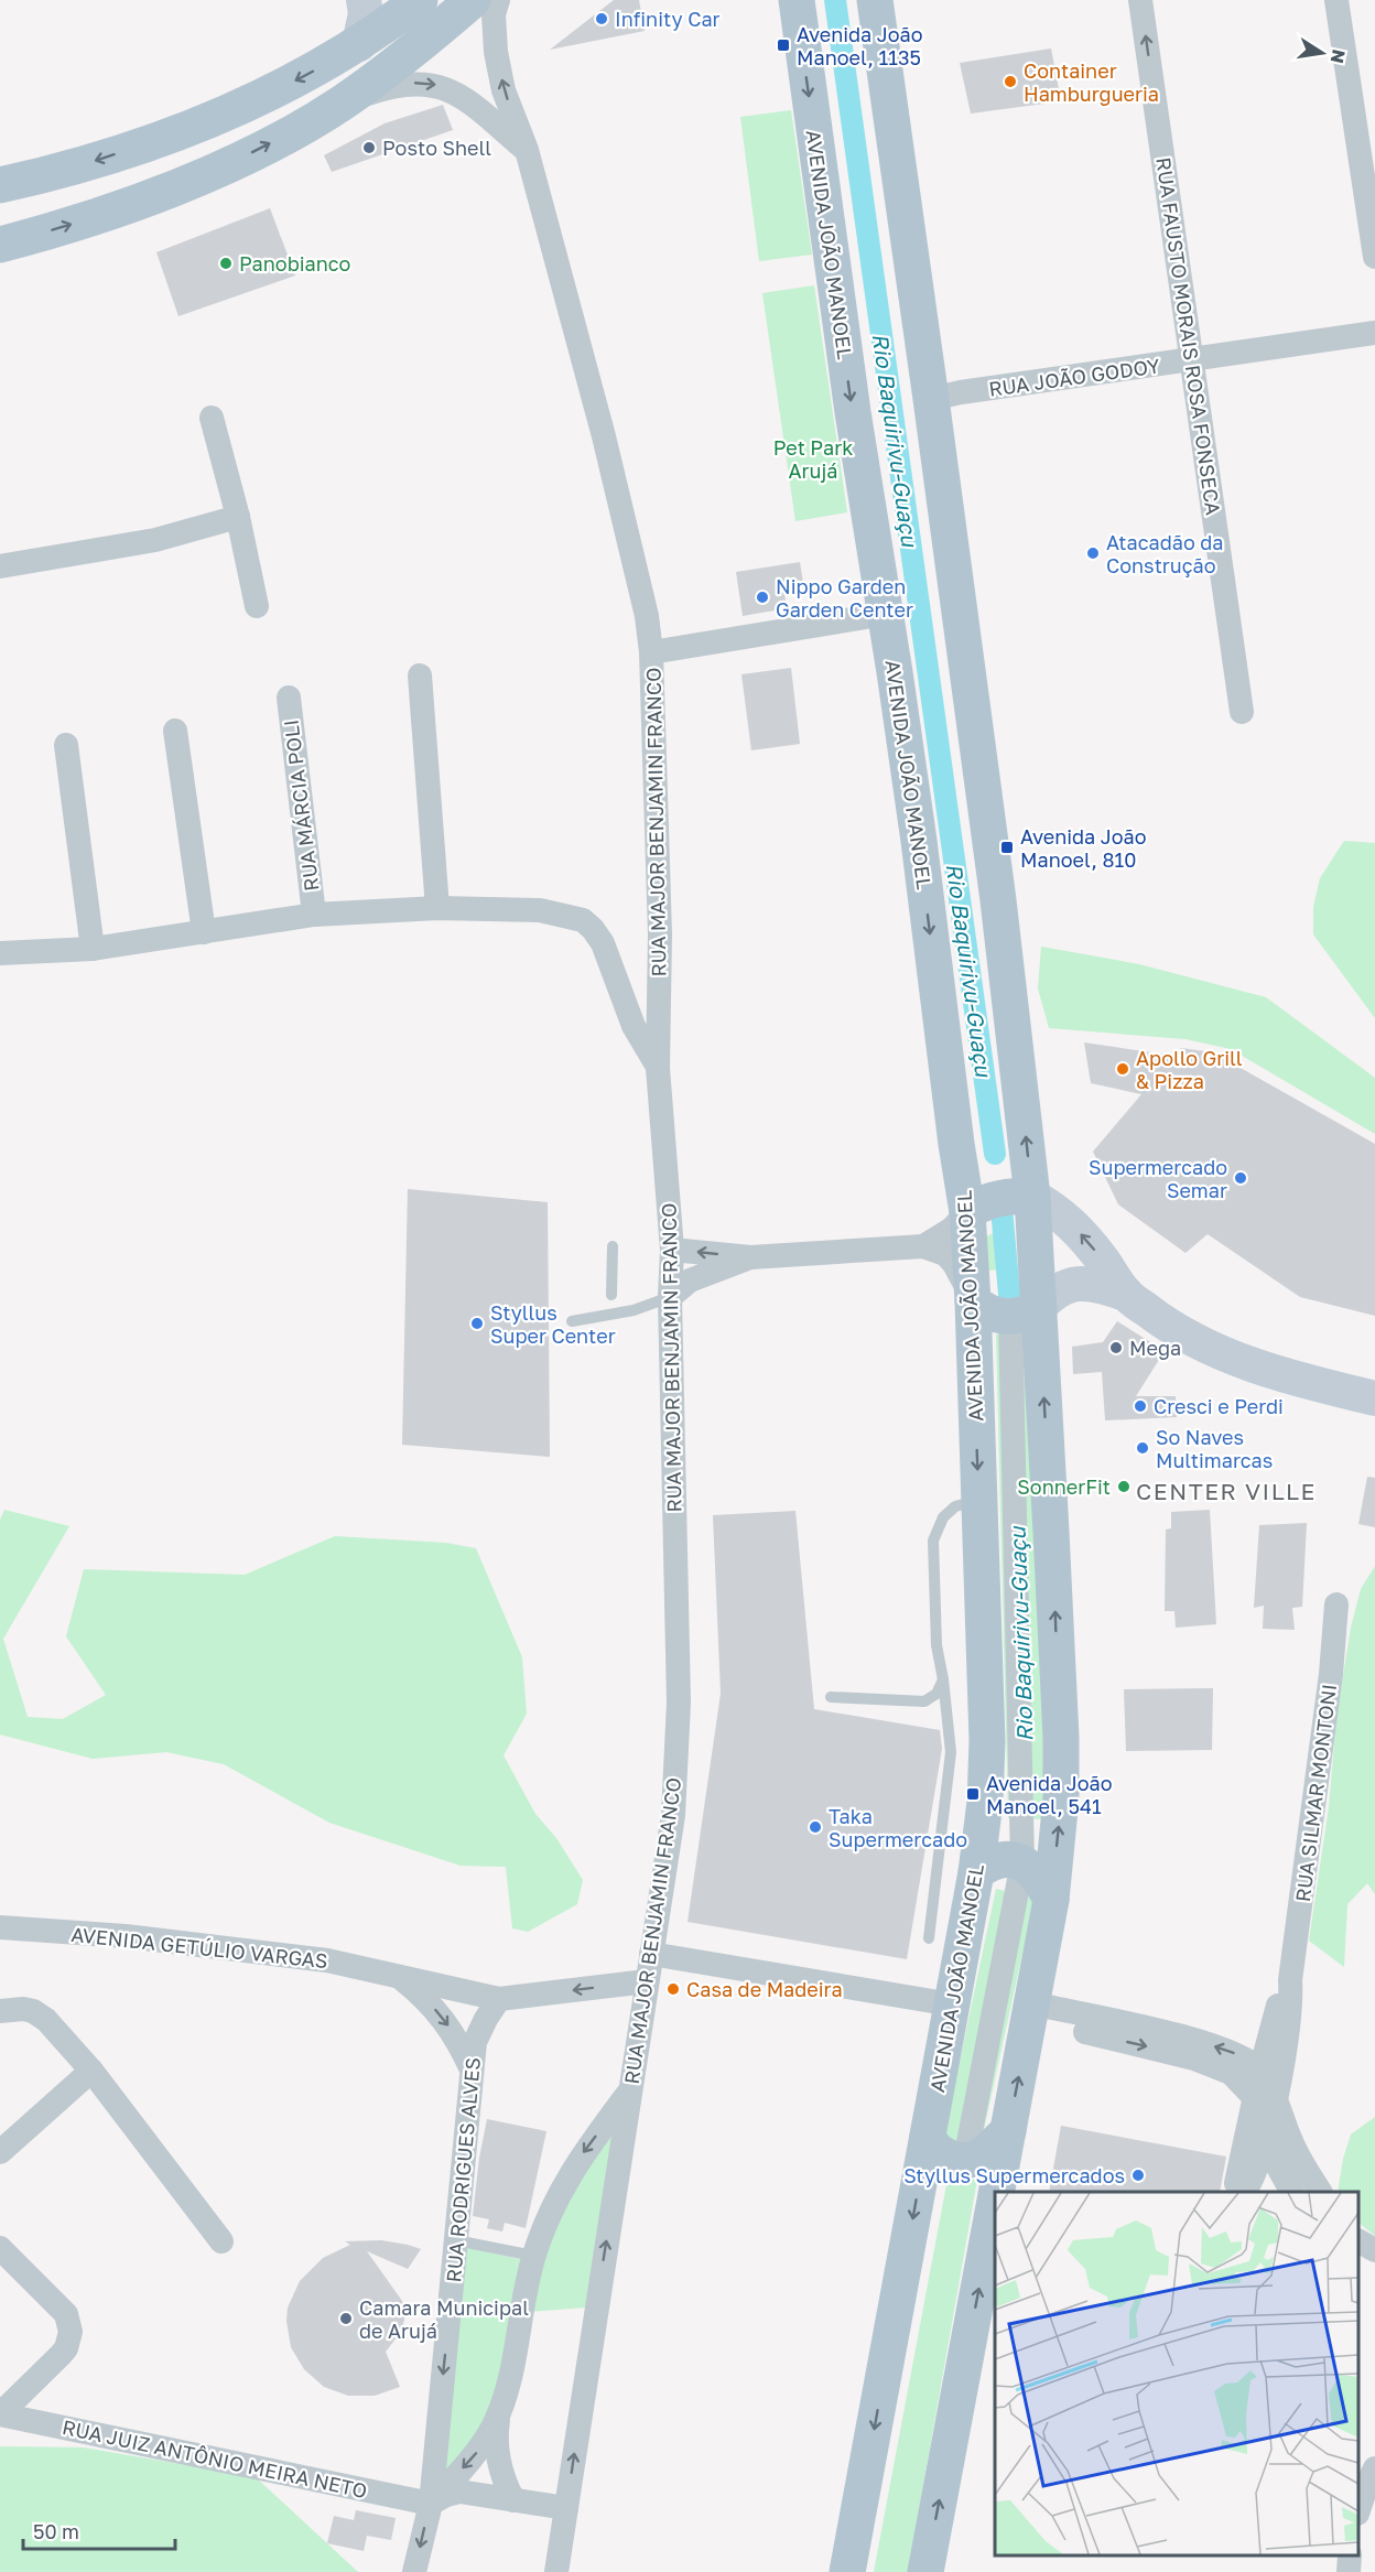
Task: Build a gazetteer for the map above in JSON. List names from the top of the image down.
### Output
{
  "streets": {
    "main road": ["AVENIDA JOÃO MANOEL"],
    "street": [
      "RUA FAUSTO MORAIS ROSA FONSECA",
      "RUA JOÃO GODOY",
      "RUA MÁRCIA POLI",
      "RUA MAJOR BENJAMIN FRANCO",
      "RUA SILMAR MONTONI",
      "AVENIDA GETÚLIO VARGAS",
      "RUA RODRIGUES ALVES",
      "RUA JUIZ ANTÔNIO MEIRA NETO"
    ]
  },
  "crossings": [
    ["RUA FAUSTO MORAIS ROSA FONSECA", "RUA JOÃO GODOY"],
    ["RUA MAJOR BENJAMIN FRANCO", "AVENIDA GETÚLIO VARGAS"],
    ["AVENIDA GETÚLIO VARGAS", "RUA RODRIGUES ALVES"],
    ["RUA RODRIGUES ALVES", "RUA JUIZ ANTÔNIO MEIRA NETO"]
  ],
  "districts": ["CENTER VILLE"],
  "water": ["Rio Baquirivu-Guaçu"],
  "parks": ["Pet Park Arujá"],
  "places": {
    "other": [
      "Infinity Car",
      "Container Hamburgueria",
      "Posto Shell",
      "Panobianco",
      "Atacadão da Construção",
      "Nippo Garden Garden Center",
      "Apollo Grill & Pizza",
      "Supermercado Semar",
      "Styllus Super Center",
      "Mega",
      "Cresci e Perdi",
      "So Naves Multimarcas",
      "SonnerFit",
      "Taka Supermercado",
      "Casa de Madeira",
      "Styllus Supermercados",
      "Camara Municipal de Arujá"
    ],
    "transit": ["Avenida João Manoel, 1135", "Avenida João Manoel, 810", "Avenida João Manoel, 541"]
  },
  "scale_bar": "50 m",
  "north": "right"
}
